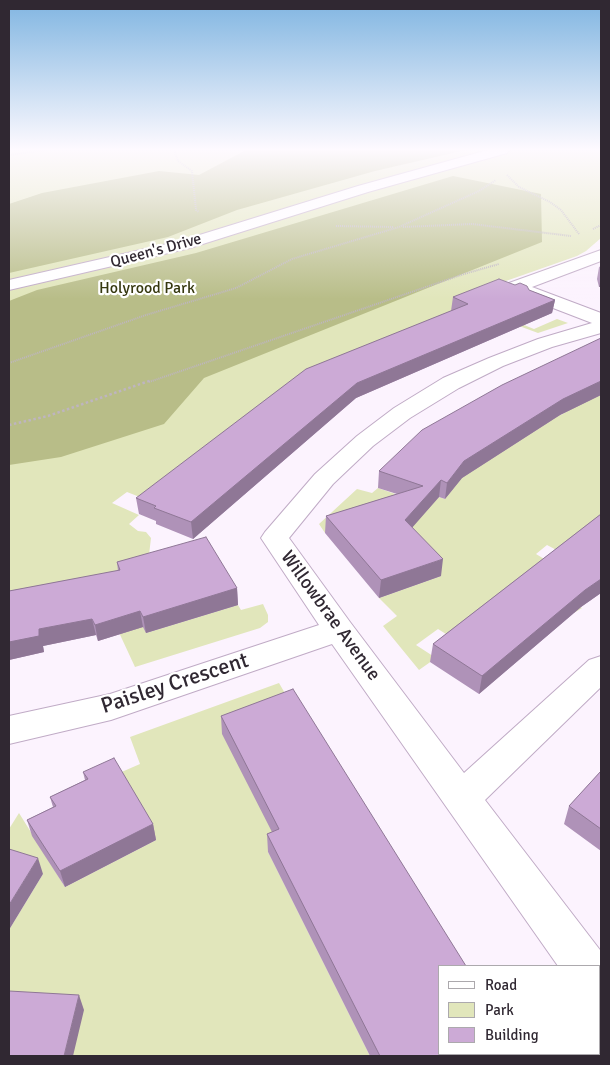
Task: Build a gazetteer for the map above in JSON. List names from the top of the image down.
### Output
{
  "streets": {
    "street": ["Queen's Drive", "Willowbrae Avenue", "Paisley Crescent"]
  },
  "crossings": [
    ["Willowbrae Avenue", "Paisley Crescent"]
  ],
  "parks": ["Holyrood Park"],
  "legend": ["Road", "Park", "Building"]
}
